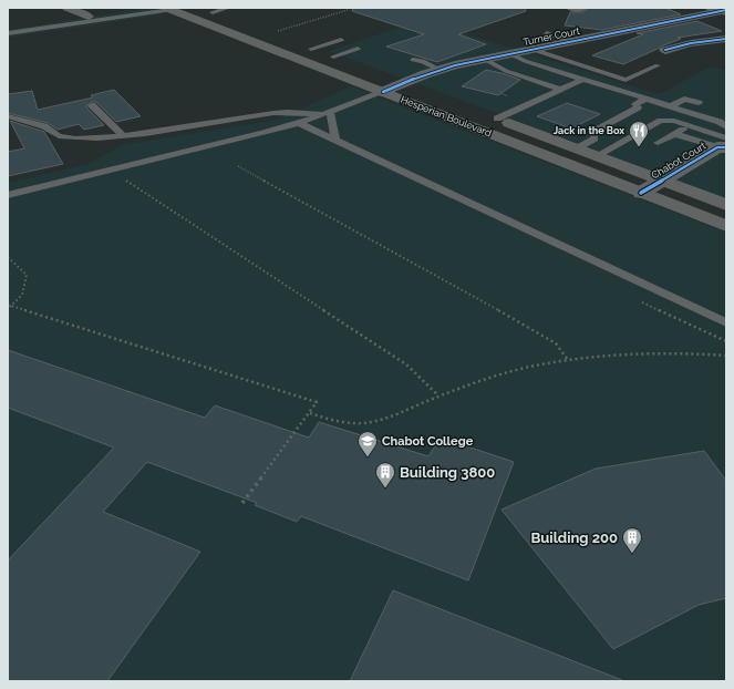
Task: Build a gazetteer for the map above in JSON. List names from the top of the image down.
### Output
{
  "streets": {
    "main road": ["Hesperian Boulevard"],
    "street": ["Turner Court", "Chabot Court"]
  },
  "crossings": [
    ["Turner Court", "Hesperian Boulevard"],
    ["Hesperian Boulevard", "Chabot Court"]
  ],
  "places": {
    "restaurant": ["Jack in the Box"],
    "school or university": ["Chabot College"],
    "building": ["Building 3800", "Building 200"]
  }
}
